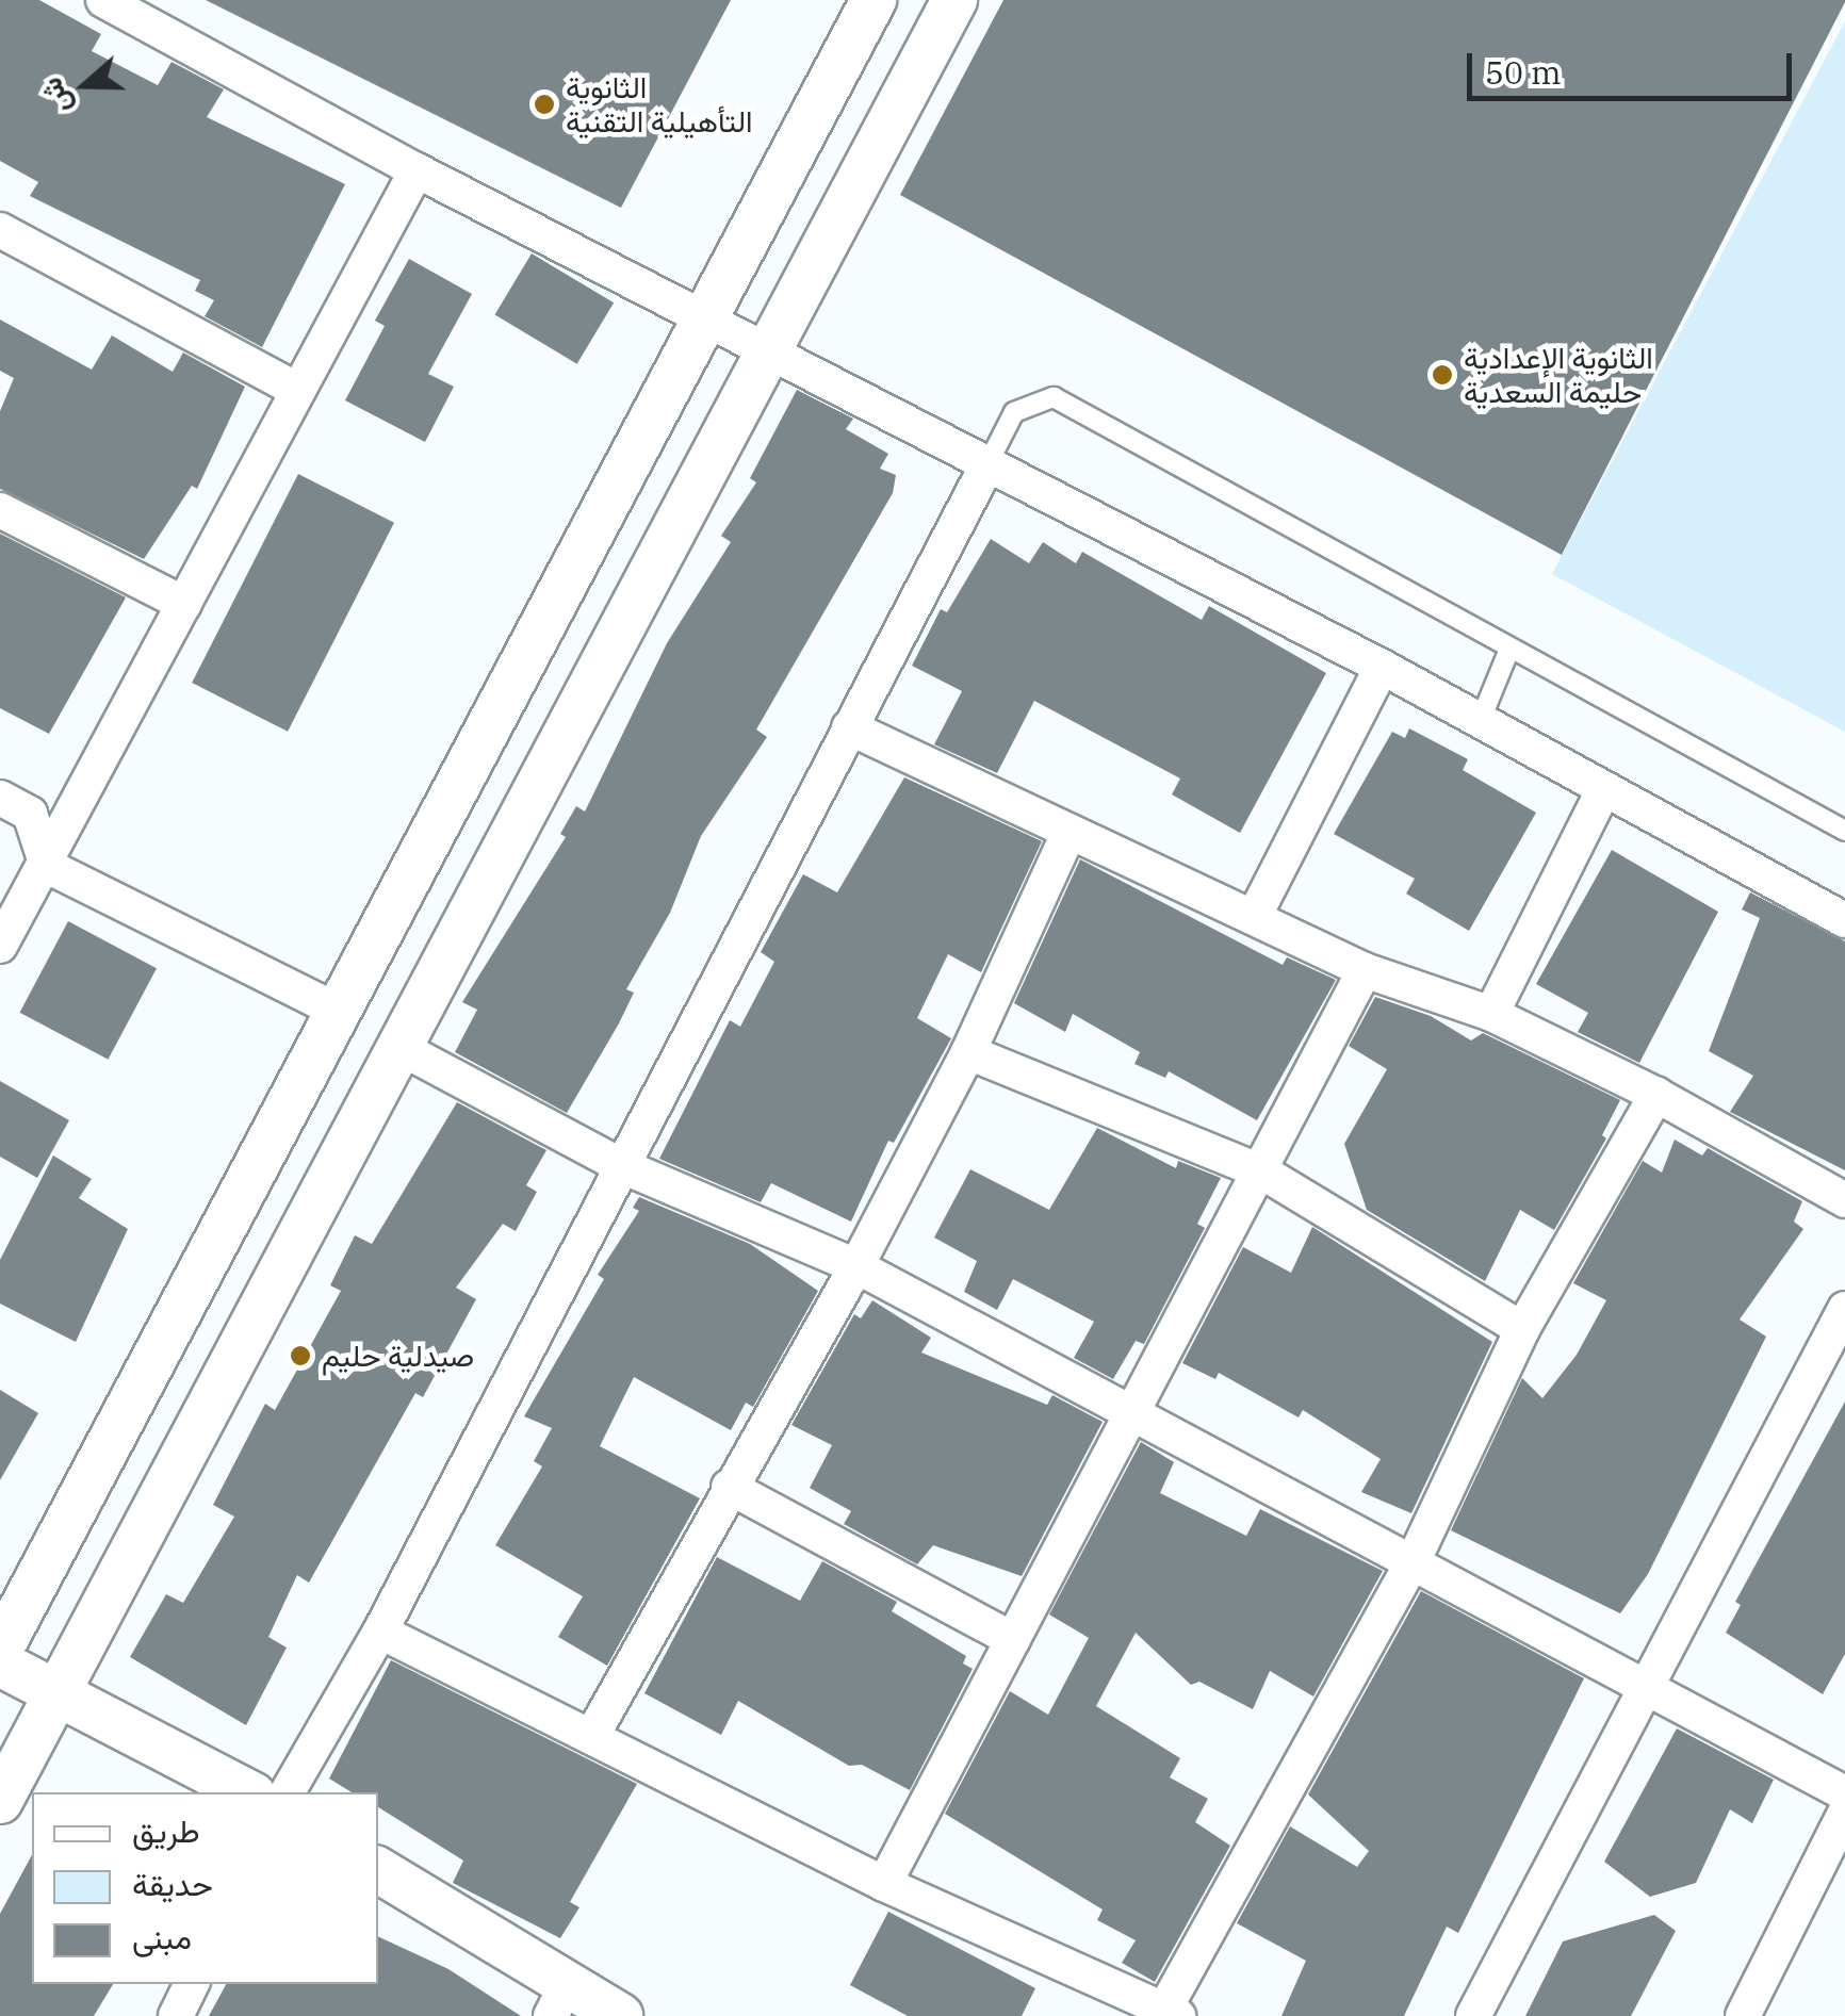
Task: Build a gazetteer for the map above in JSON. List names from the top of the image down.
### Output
{
  "places": ["الثانوية التأهيلية التقنية", "الثانوية الإعدادية حليمة السعدية", "صيدلية حليم"],
  "legend": ["طريق", "حديقة", "مبنى"],
  "scale_bar": "50 m",
  "north": "left"
}
